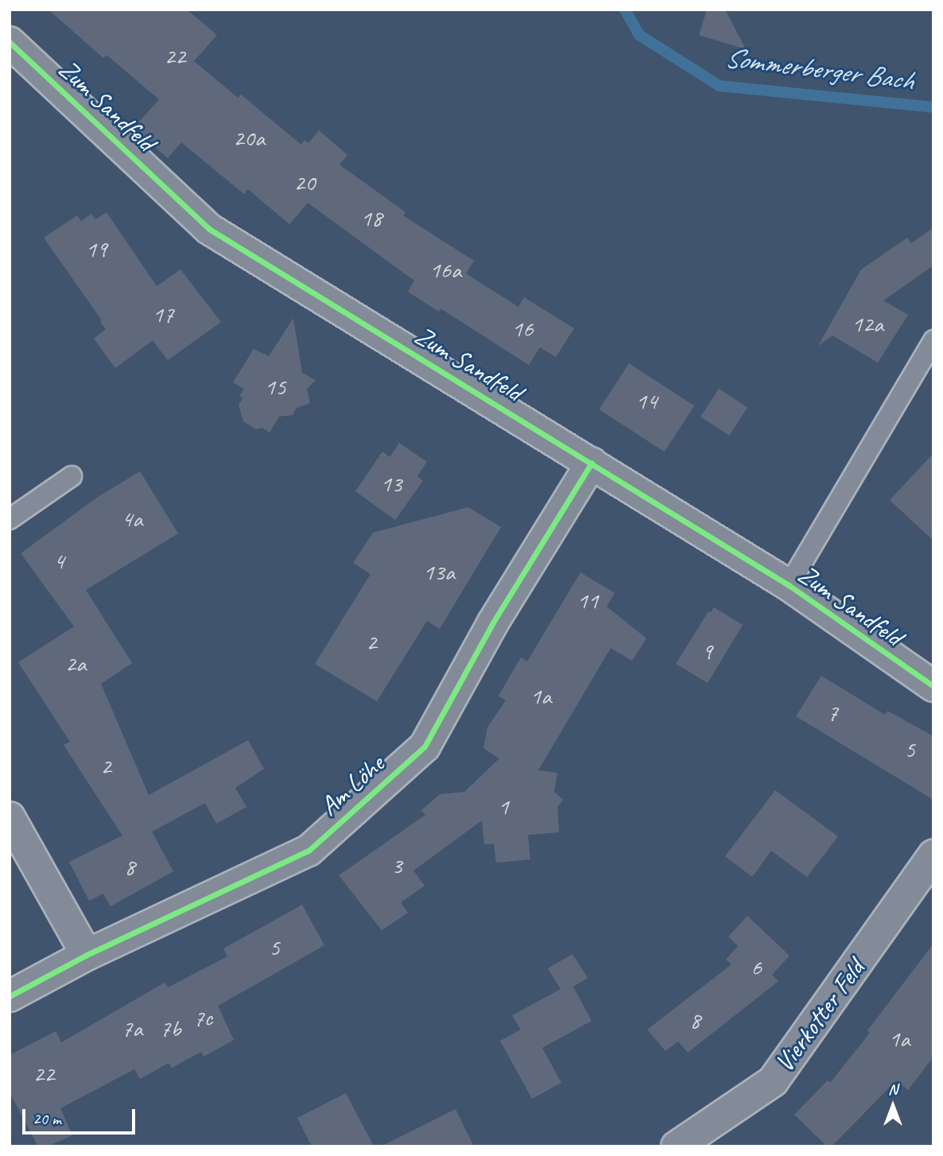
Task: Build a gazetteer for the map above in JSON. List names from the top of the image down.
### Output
{
  "streets": {
    "street": ["Zum Sandfeld", "Am Löhe", "Vierkotter Feld"]
  },
  "crossings": [
    ["Zum Sandfeld", "Am Löhe"]
  ],
  "water": ["Sommerberger Bach"],
  "house_numbers": [
    "22",
    "20a",
    "20",
    "18",
    "19",
    "16a",
    "17",
    "12a",
    "16",
    "15",
    "14",
    "13",
    "4a",
    "4",
    "13a",
    "11",
    "2",
    "9",
    "2a",
    "1a",
    "7",
    "5",
    "2",
    "1",
    "3",
    "8",
    "5",
    "6",
    "7c",
    "8",
    "7a",
    "7b",
    "1a",
    "22"
  ],
  "scale_bar": "20 m",
  "north": "top"
}
